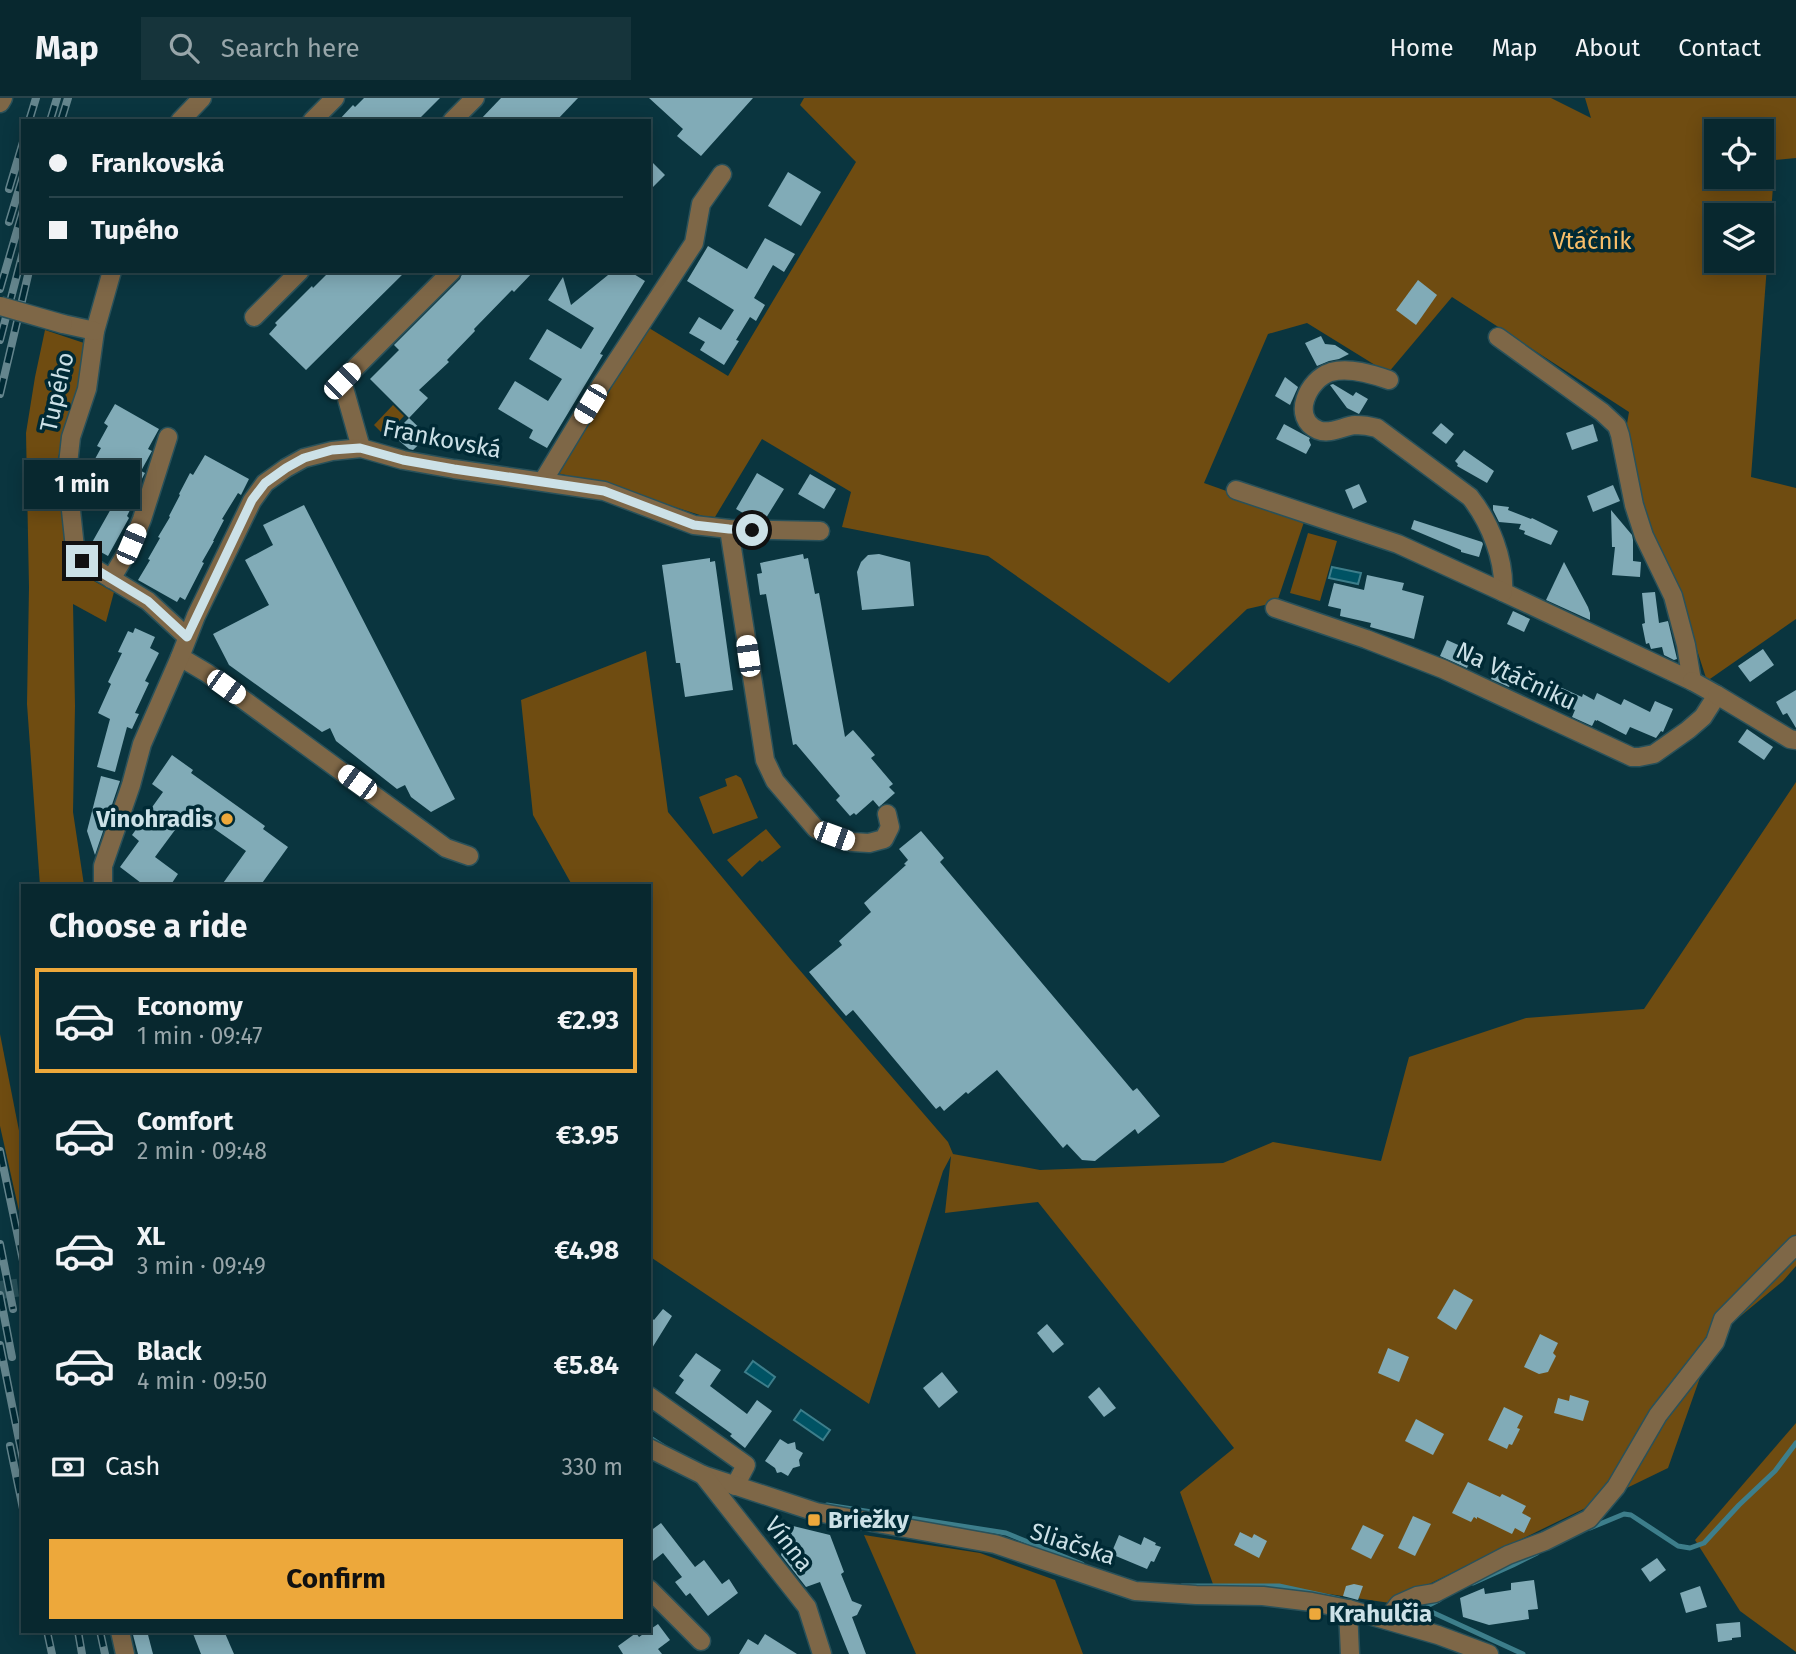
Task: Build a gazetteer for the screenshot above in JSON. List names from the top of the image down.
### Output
{
  "streets": {
    "street": [
      "Tupého",
      "Frankovská",
      "Na Vtáčniku",
      "Vínna",
      "Sliačska"
    ]
  },
  "crossings": [
    ["Tupého", "Frankovská"],
    ["Vínna", "Sliačska"]
  ],
  "parks": ["Vtáčnik"],
  "places": {
    "other": ["Vinohradis"],
    "transit": ["Briežky", "Krahulčia"]
  },
  "page": {
    "header": "Map",
    "search": "Search here",
    "nav": [
      "Home",
      "Map",
      "About",
      "Contact"
    ],
    "banner": ["Frankovská", "Tupého"],
    "bubble": "1 min",
    "heading": "Choose a ride",
    "list": [
      {
        "name": "Economy",
        "note": "1 min · 09:47",
        "value": "€2.93"
      },
      {
        "name": "Comfort",
        "note": "2 min · 09:48",
        "value": "€3.95"
      },
      {
        "name": "XL",
        "note": "3 min · 09:49",
        "value": "€4.98"
      },
      {
        "name": "Black",
        "note": "4 min · 09:50",
        "value": "€5.84"
      }
    ],
    "pay": ["Cash", "330 m"],
    "buttons": "Confirm"
  }
}
